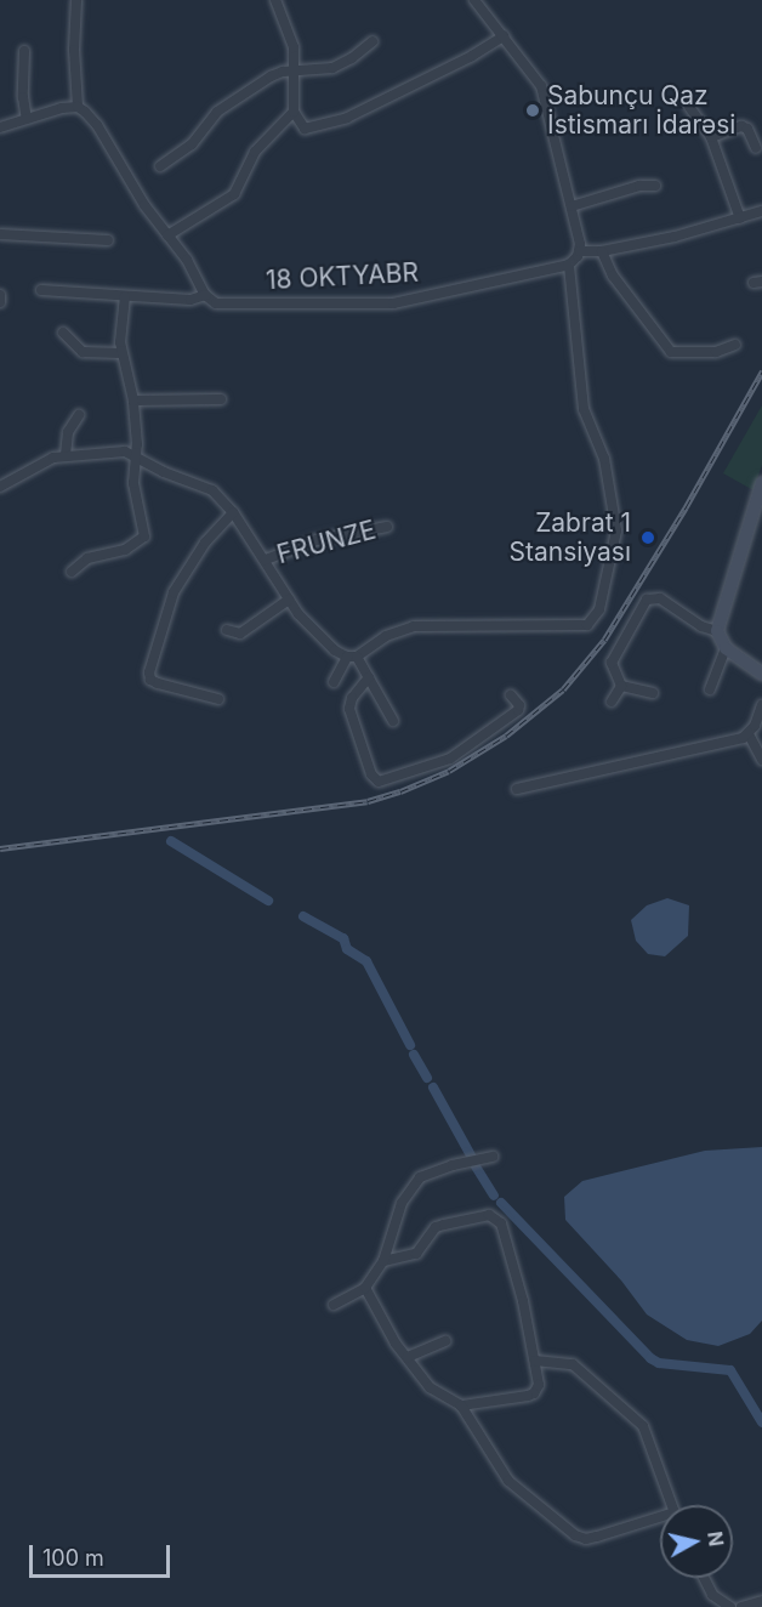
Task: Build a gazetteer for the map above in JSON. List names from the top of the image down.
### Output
{
  "streets": {
    "street": ["18 OKTYABR", "FRUNZE"]
  },
  "places": ["Sabunçu Qaz İstismarı İdarəsi", "Zabrat 1 Stansiyası"],
  "scale_bar": "100 m",
  "north": "right"
}
